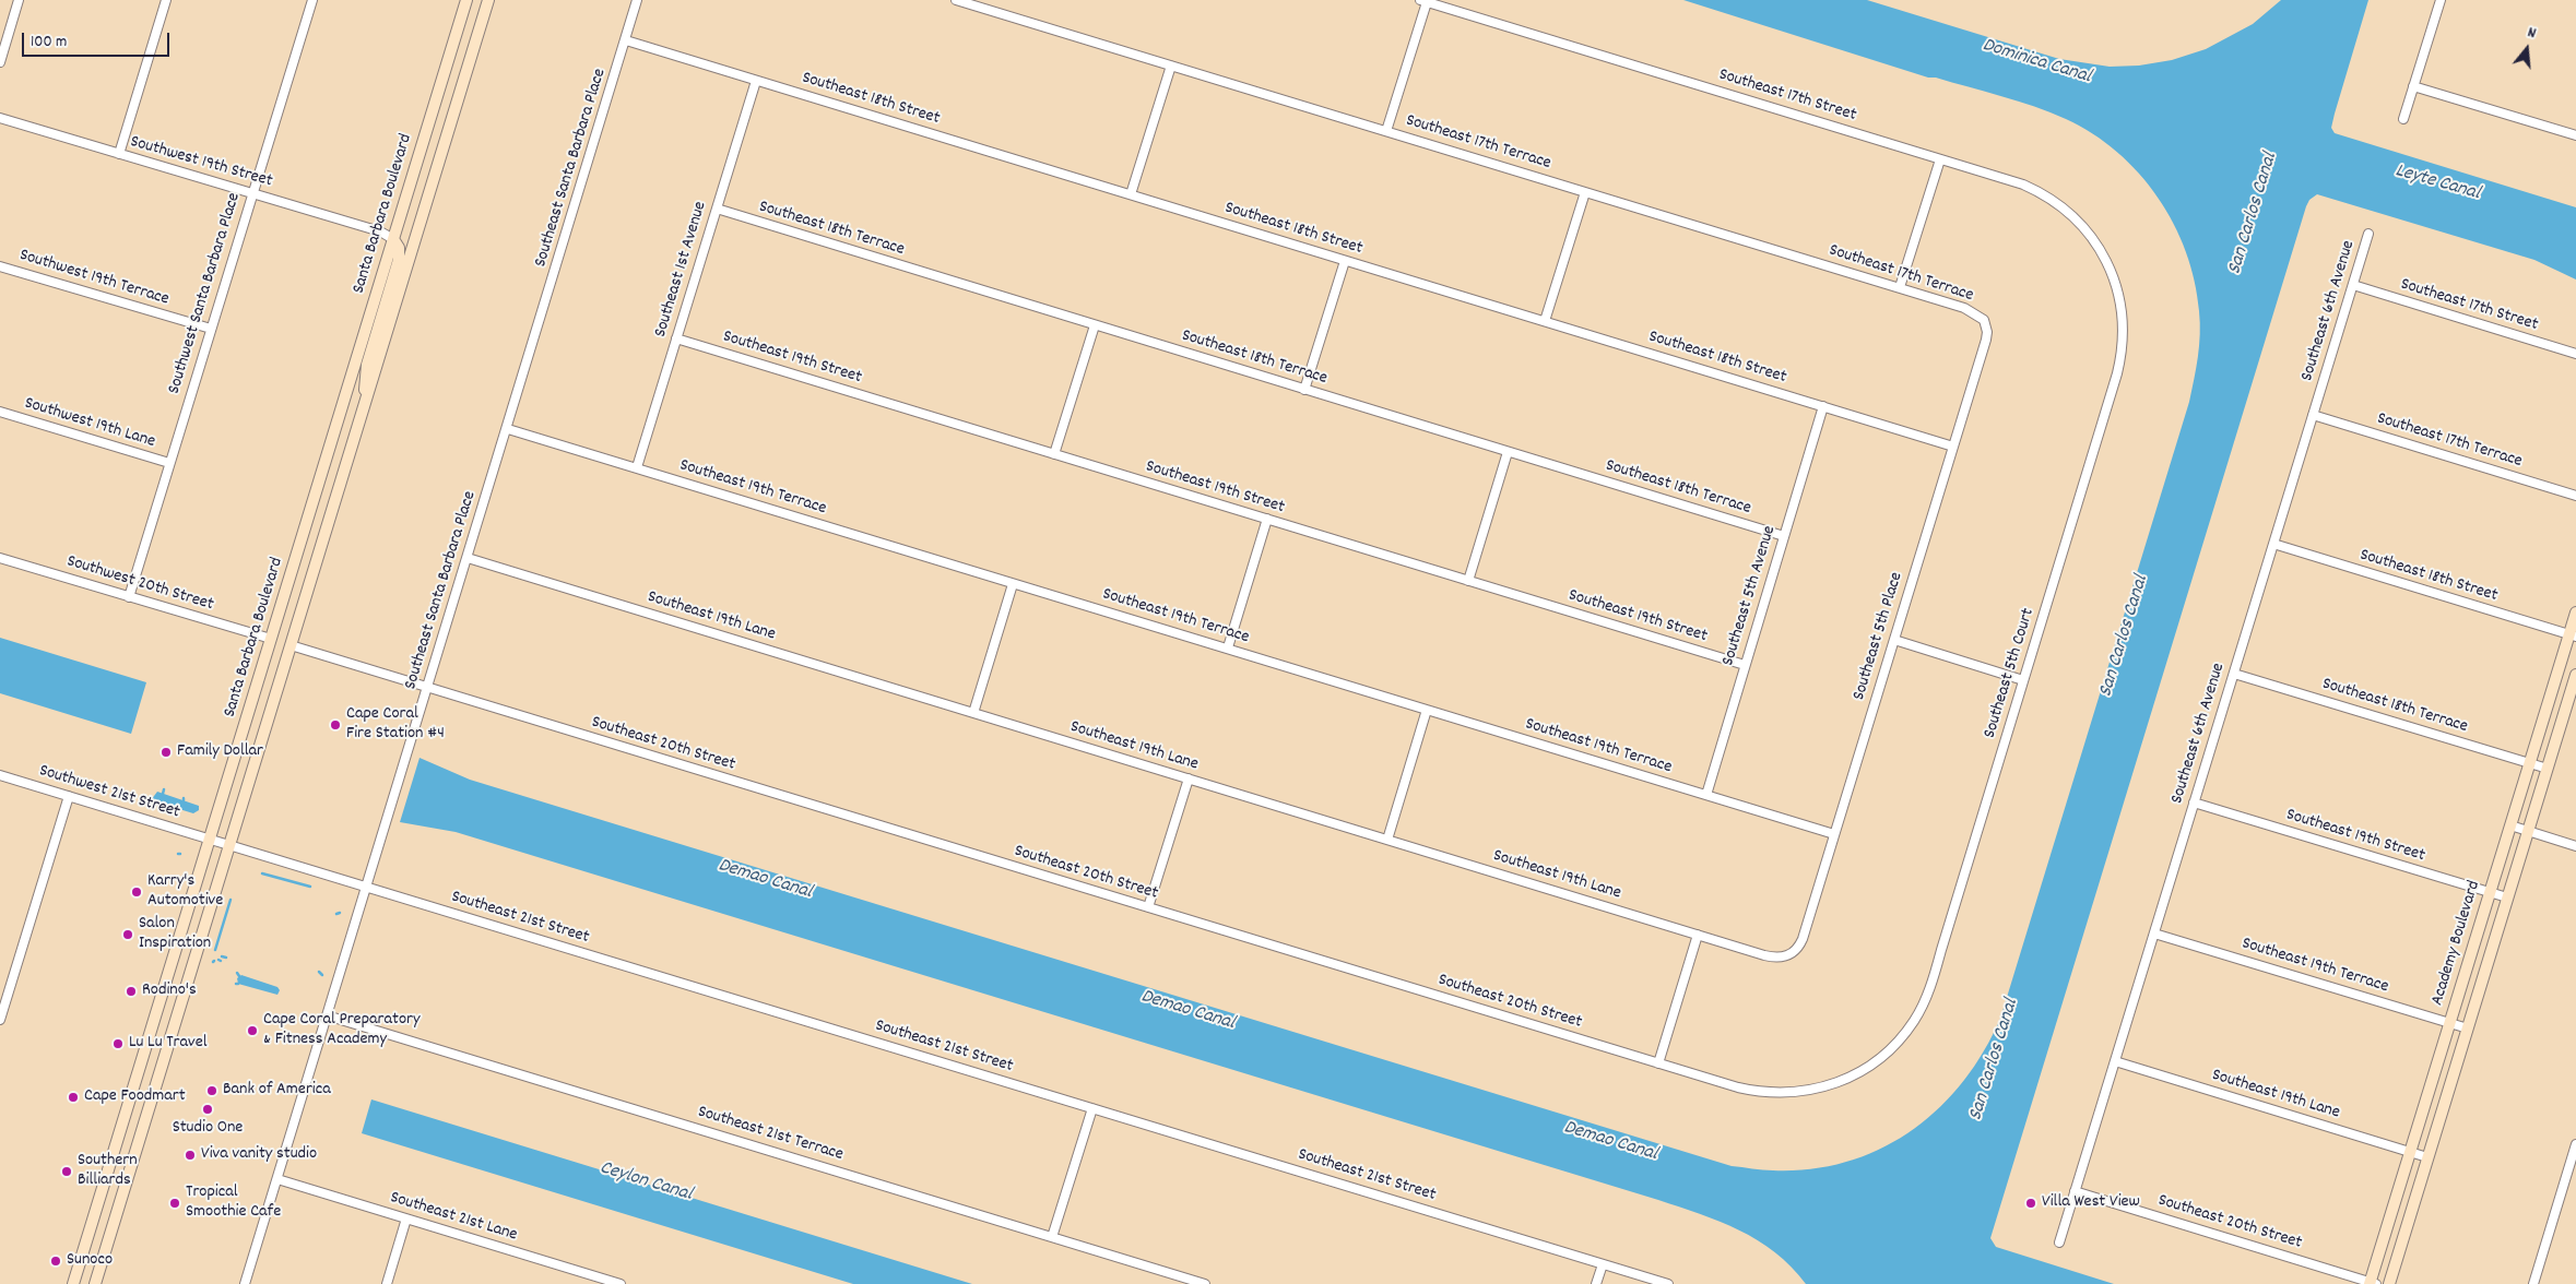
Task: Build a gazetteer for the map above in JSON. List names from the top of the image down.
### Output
{
  "streets": {
    "main road": ["Santa Barbara Boulevard", "Academy Boulevard"],
    "street": [
      "Southeast 17th Street",
      "Southeast 18th Street",
      "Southeast 17th Terrace",
      "Southwest 19th Street",
      "Southeast Santa Barbara Place",
      "Southeast 18th Terrace",
      "Southeast 1st Avenue",
      "Southwest 19th Terrace",
      "Southwest Santa Barbara Place",
      "Southeast 6th Avenue",
      "Southeast 19th Street",
      "Southwest 19th Lane",
      "Southeast 19th Terrace",
      "Southwest 20th Street",
      "Southeast 5th Avenue",
      "Southeast 19th Lane",
      "Southeast 5th Place",
      "Southeast 5th Court",
      "Southeast 20th Street",
      "Southwest 21st Street",
      "Southeast 21st Street",
      "Southeast 21st Terrace",
      "Southeast 21st Lane"
    ]
  },
  "crossings": [
    ["Southeast 17th Street", "Southeast 6th Avenue"],
    ["Southeast 17th Street", "Southeast 5th Court"],
    ["Southeast 18th Street", "Southeast Santa Barbara Place"],
    ["Southeast 18th Street", "Southeast 1st Avenue"],
    ["Southeast 18th Street", "Southeast 6th Avenue"],
    ["Southeast 18th Street", "Southeast 5th Avenue"],
    ["Southeast 18th Street", "Southeast 5th Place"],
    ["Southeast 18th Street", "Academy Boulevard"],
    ["Southeast 17th Terrace", "Southeast 6th Avenue"],
    ["Southeast 17th Terrace", "Southeast 5th Place"],
    ["Southwest 19th Street", "Santa Barbara Boulevard"],
    ["Southwest 19th Street", "Southwest Santa Barbara Place"],
    ["Southeast Santa Barbara Place", "Southeast 19th Terrace"],
    ["Southeast Santa Barbara Place", "Southeast 19th Lane"],
    ["Southeast Santa Barbara Place", "Southeast 20th Street"],
    ["Southeast Santa Barbara Place", "Southeast 21st Street"],
    ["Southeast Santa Barbara Place", "Southeast 21st Terrace"],
    ["Southeast Santa Barbara Place", "Southeast 21st Lane"],
    ["Santa Barbara Boulevard", "Southwest 20th Street"],
    ["Santa Barbara Boulevard", "Southeast 20th Street"],
    ["Santa Barbara Boulevard", "Southwest 21st Street"],
    ["Santa Barbara Boulevard", "Southeast 21st Street"],
    ["Southeast 18th Terrace", "Southeast 1st Avenue"],
    ["Southeast 18th Terrace", "Southeast 6th Avenue"],
    ["Southeast 18th Terrace", "Southeast 5th Avenue"],
    ["Southeast 18th Terrace", "Academy Boulevard"],
    ["Southeast 1st Avenue", "Southeast 19th Street"],
    ["Southeast 1st Avenue", "Southeast 19th Terrace"],
    ["Southwest 19th Terrace", "Southwest Santa Barbara Place"],
    ["Southwest Santa Barbara Place", "Southwest 19th Lane"],
    ["Southwest Santa Barbara Place", "Southwest 20th Street"],
    ["Southeast 6th Avenue", "Southeast 19th Street"],
    ["Southeast 6th Avenue", "Southeast 19th Terrace"],
    ["Southeast 6th Avenue", "Southeast 19th Lane"],
    ["Southeast 6th Avenue", "Southeast 20th Street"],
    ["Southeast 19th Street", "Southeast 5th Avenue"],
    ["Southeast 19th Street", "Academy Boulevard"],
    ["Southeast 19th Terrace", "Southeast 5th Avenue"],
    ["Southeast 19th Terrace", "Southeast 5th Place"],
    ["Southeast 19th Terrace", "Academy Boulevard"],
    ["Southeast 19th Lane", "Southeast 5th Place"],
    ["Southeast 19th Lane", "Academy Boulevard"],
    ["Southeast 5th Court", "Southeast 20th Street"],
    ["Southeast 20th Street", "Academy Boulevard"],
    ["Southwest 21st Street", "Southeast 21st Street"]
  ],
  "water": [
    "Dominica Canal",
    "Leyte Canal",
    "San Carlos Canal",
    "Demao Canal",
    "Ceylon Canal"
  ],
  "places": [
    "Cape Coral Fire Station #4",
    "Family Dollar",
    "Karry's Automotive",
    "Salon Inspiration",
    "Rodino's",
    "Cape Coral Preparatory & Fitness Academy",
    "Lu Lu Travel",
    "Bank of America",
    "Cape Foodmart",
    "Studio One",
    "Viva vanity studio",
    "Southern Billiards",
    "Tropical Smoothie Cafe",
    "Villa West View",
    "Sunoco"
  ],
  "scale_bar": "100 m",
  "north": "top"
}
